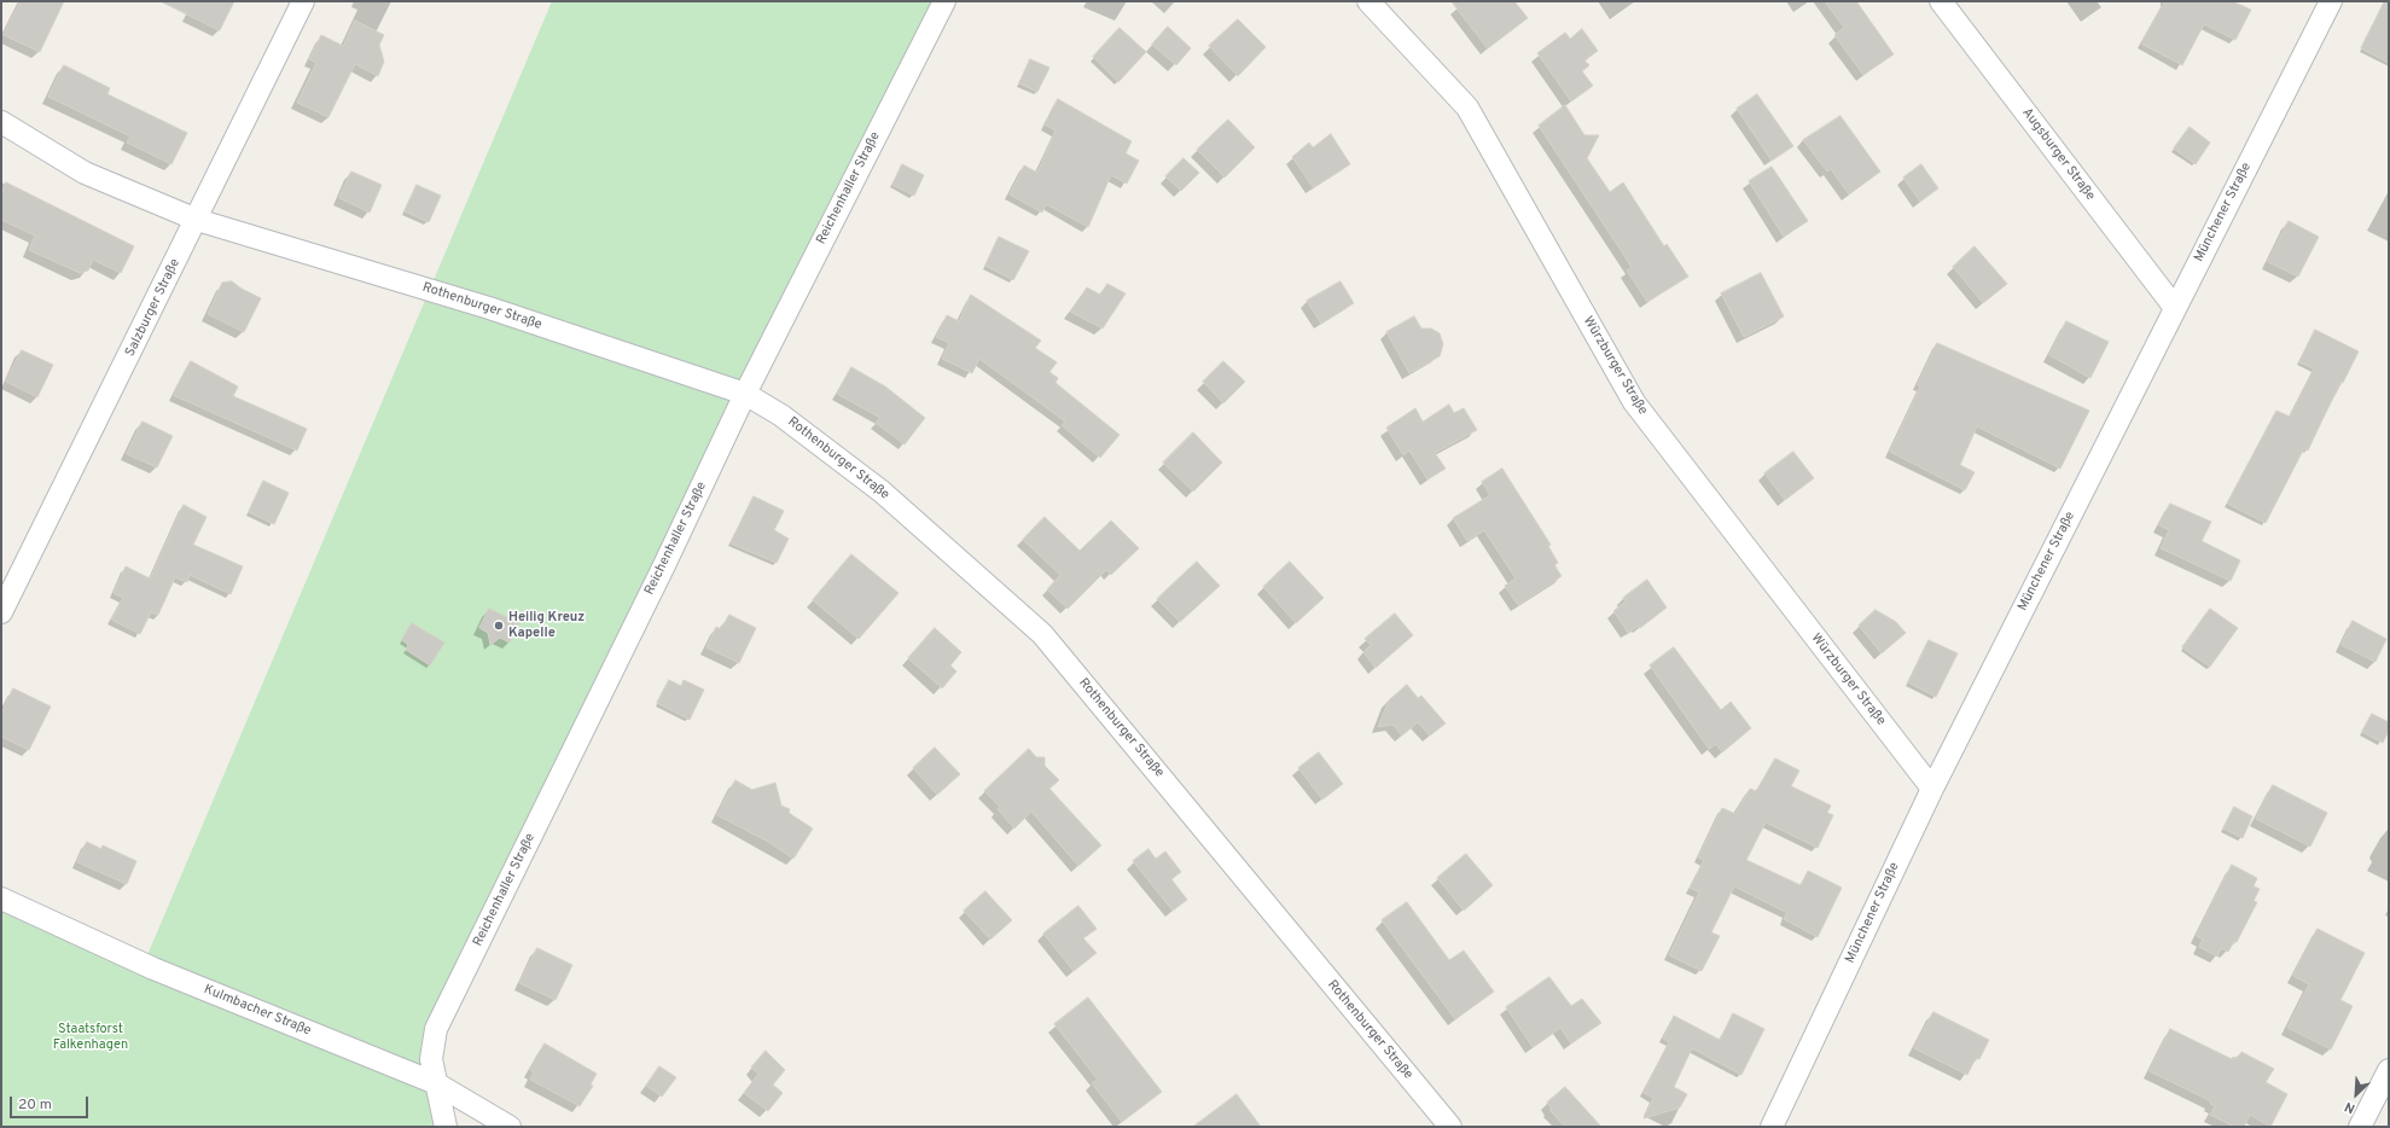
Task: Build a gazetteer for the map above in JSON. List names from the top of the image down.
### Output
{
  "streets": {
    "street": [
      "Augsburger Straße",
      "Reichenhaller Straße",
      "Münchener Straße",
      "Rothenburger Straße",
      "Salzburger Straße",
      "Würzburger Straße",
      "Kulmbacher Straße"
    ]
  },
  "crossings": [
    ["Augsburger Straße", "Münchener Straße"],
    ["Reichenhaller Straße", "Rothenburger Straße"],
    ["Reichenhaller Straße", "Kulmbacher Straße"],
    ["Münchener Straße", "Würzburger Straße"],
    ["Rothenburger Straße", "Salzburger Straße"]
  ],
  "parks": ["Staatsforst Falkenhagen"],
  "places": ["Heilig Kreuz Kapelle"],
  "scale_bar": "20 m",
  "north": "bottom left"
}
